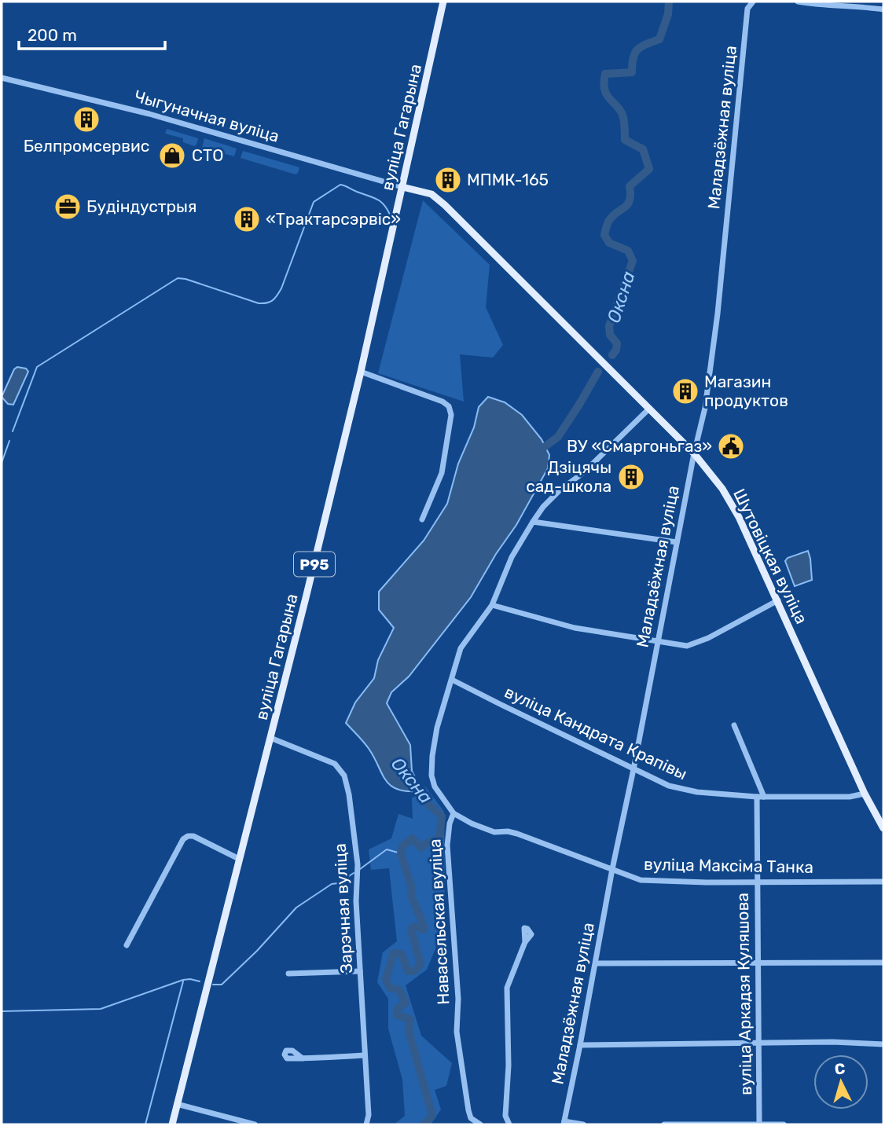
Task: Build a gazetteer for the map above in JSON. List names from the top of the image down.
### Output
{
  "streets": {
    "main road": ["вуліца Гагарына", "Шутовіцкая вуліца", "Р95"],
    "street": [
      "Чыгуначная вуліца",
      "Маладзёжная вуліца",
      "вуліца Кандрата Крапівы",
      "вуліца Максіма Танка",
      "Зарэчная вуліца",
      "Навасельская вуліца",
      "вуліца Аркадзя Куляшова"
    ]
  },
  "crossings": [
    ["Чыгуначная вуліца", "вуліца Гагарына"],
    ["Чыгуначная вуліца", "Шутовіцкая вуліца"],
    ["вуліца Гагарына", "Шутовіцкая вуліца"],
    ["вуліца Гагарына", "Зарэчная вуліца"],
    ["Маладзёжная вуліца", "Шутовіцкая вуліца"],
    ["Маладзёжная вуліца", "вуліца Кандрата Крапівы"],
    ["Маладзёжная вуліца", "вуліца Максіма Танка"],
    ["Шутовіцкая вуліца", "вуліца Кандрата Крапівы"],
    ["вуліца Кандрата Крапівы", "вуліца Аркадзя Куляшова"],
    ["вуліца Максіма Танка", "Навасельская вуліца"],
    ["вуліца Максіма Танка", "вуліца Аркадзя Куляшова"]
  ],
  "water": ["Оксна"],
  "places": {
    "building": [
      "Белпромсервис",
      "МПМК-165",
      "«Трактарсэрвіс»",
      "Магазин продуктов",
      "Дзіцячы сад-школа"
    ],
    "shop": ["СТО"],
    "office": ["Будіндустрыя"],
    "public building": ["ВУ «Смаргоньгаз»"]
  },
  "scale_bar": "200 m",
  "north": "top"
}
